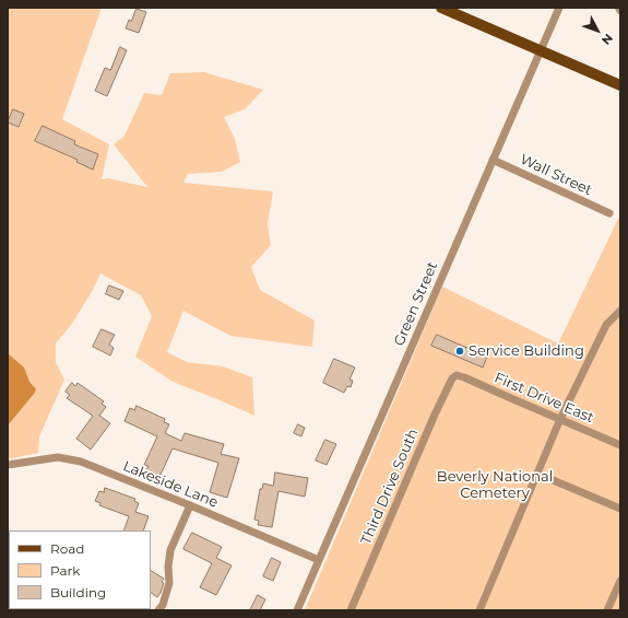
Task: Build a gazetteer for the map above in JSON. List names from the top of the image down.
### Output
{
  "streets": {
    "street": [
      "Wall Street",
      "Green Street",
      "First Drive East",
      "Lakeside Lane",
      "Third Drive South"
    ]
  },
  "crossings": [
    ["Wall Street", "Green Street"],
    ["Green Street", "Lakeside Lane"],
    ["First Drive East", "Third Drive South"]
  ],
  "parks": ["Beverly National Cemetery"],
  "places": ["Service Building"],
  "legend": ["Road", "Park", "Building"],
  "north": "bottom right"
}
